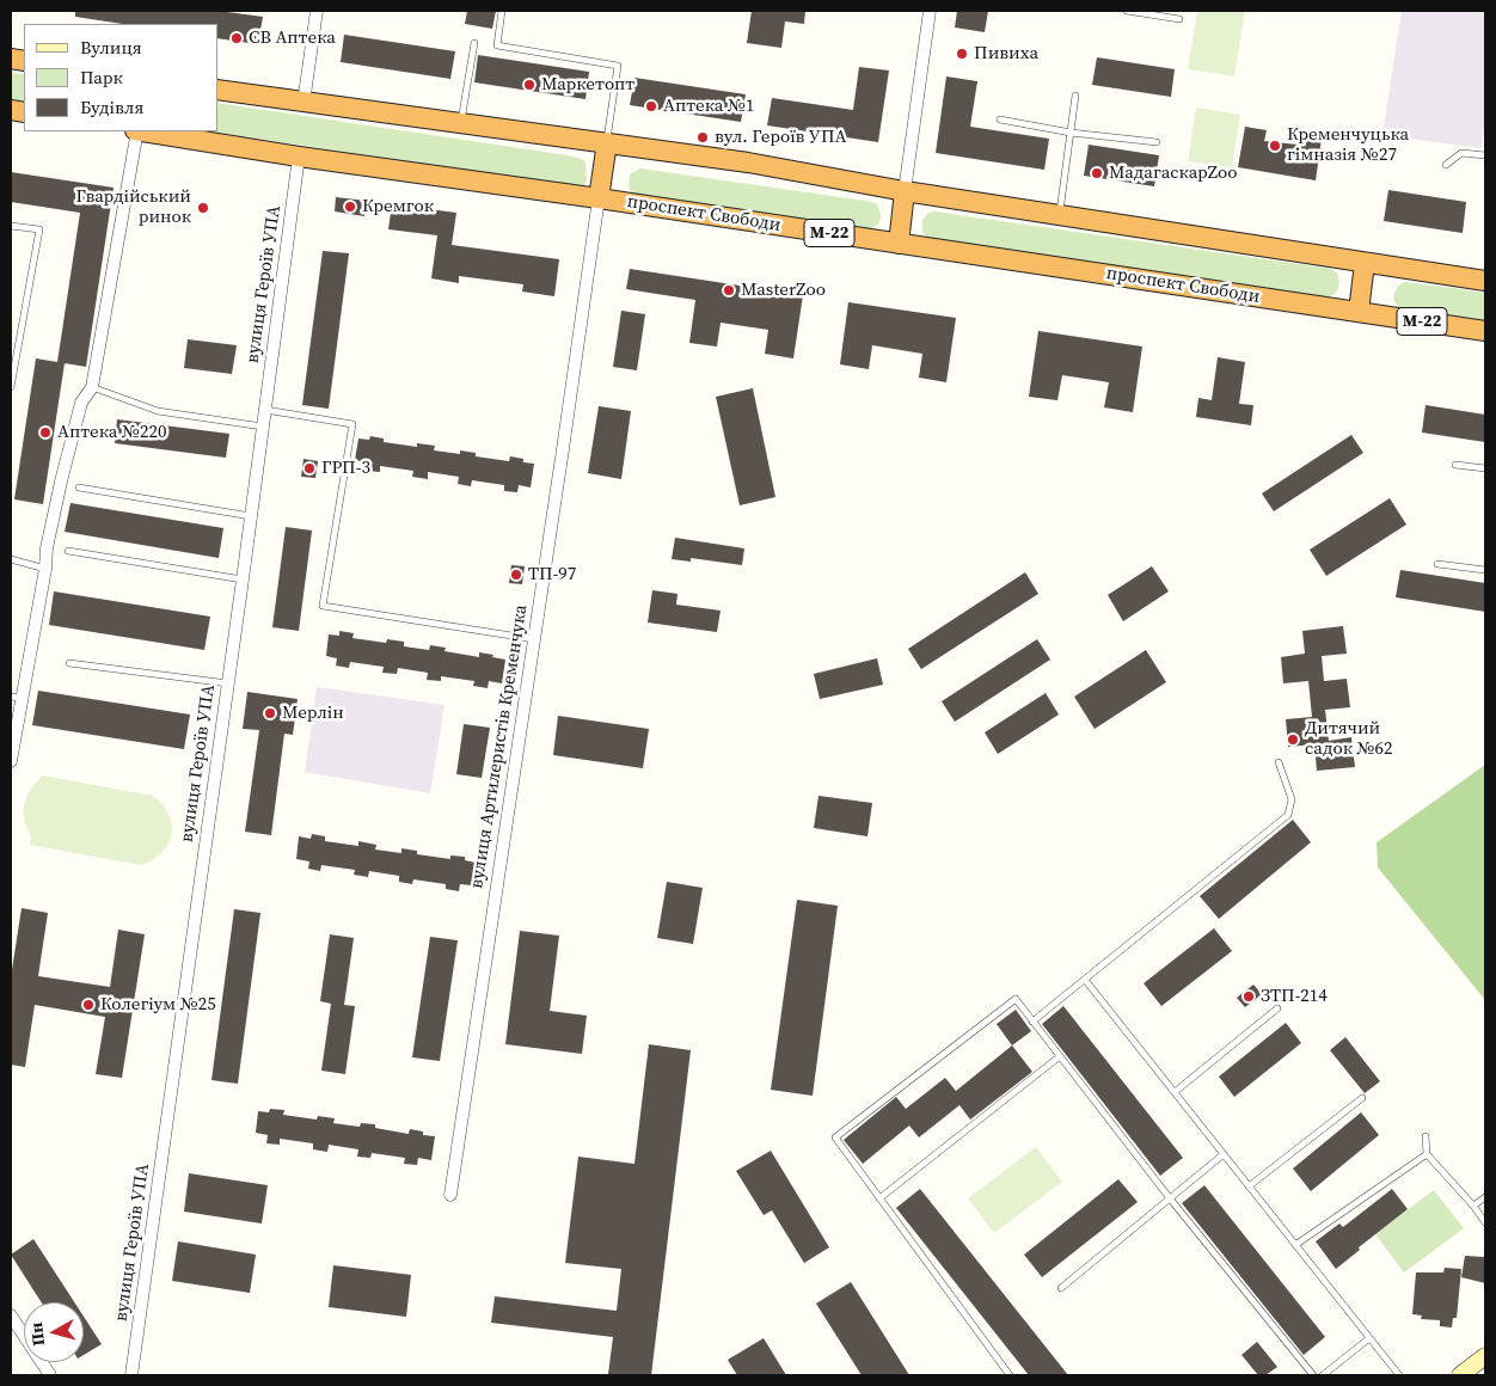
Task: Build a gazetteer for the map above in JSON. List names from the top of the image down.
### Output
{
  "streets": {
    "highway": ["проспект Свободи", "М-22"],
    "street": ["вулиця Героїв УПА", "вулиця Артилеристів Кременчука"]
  },
  "crossings": [
    ["проспект Свободи", "вулиця Героїв УПА"],
    ["проспект Свободи", "вулиця Артилеристів Кременчука"]
  ],
  "places": [
    "СВ Аптека",
    "Пивиха",
    "Маркетопт",
    "Аптека №1",
    "вул. Героїв УПА",
    "Кременчуцька гімназія №27",
    "МадагаскарZoo",
    "Кремгок",
    "Гвардійський ринок",
    "MasterZoo",
    "Аптека №220",
    "ГРП-3",
    "ТП-97",
    "Мерлін",
    "Дитячий садок №62",
    "ЗТП-214",
    "Колегіум №25"
  ],
  "legend": ["Вулиця", "Парк", "Будівля"],
  "north": "left"
}
